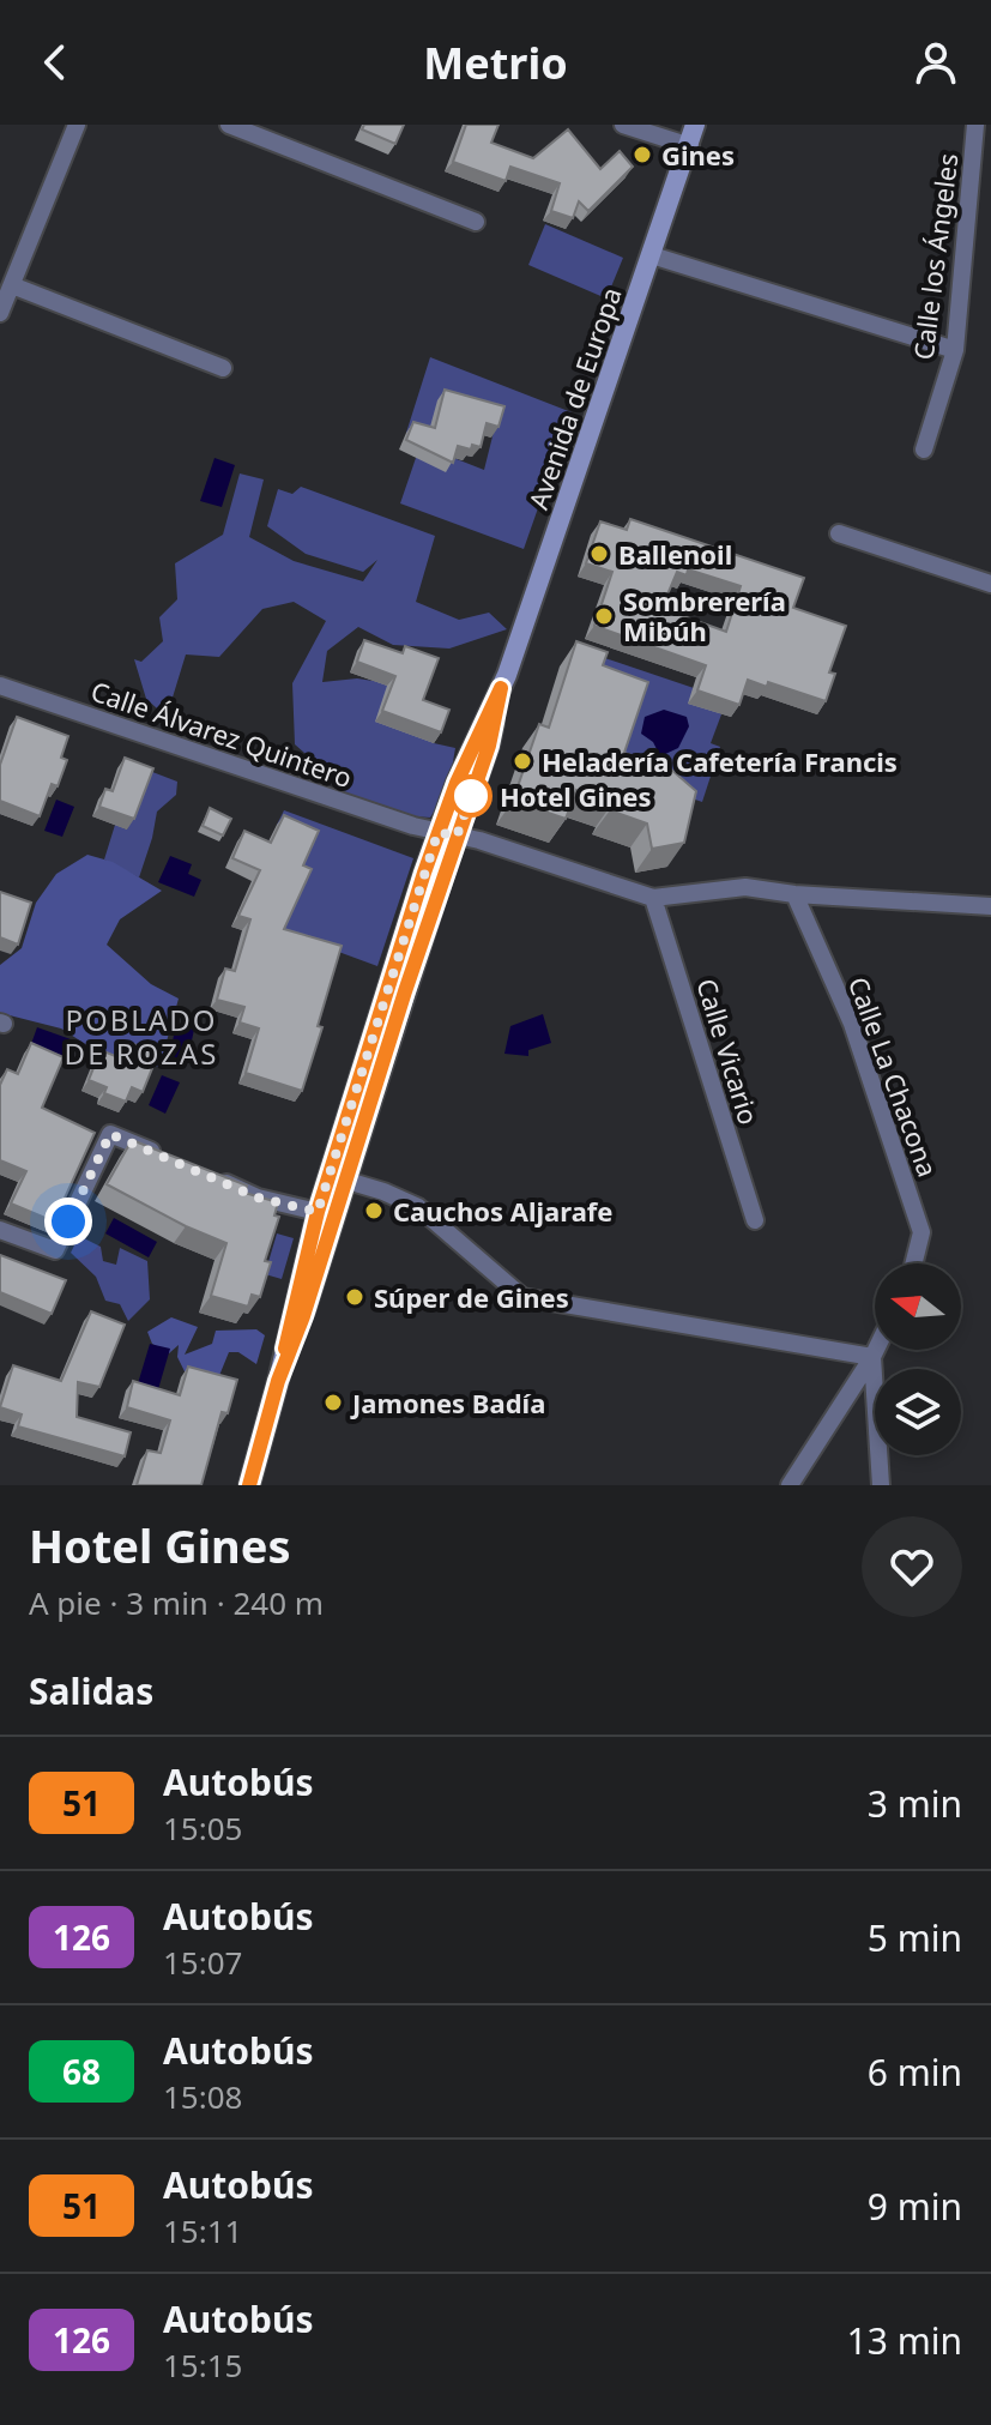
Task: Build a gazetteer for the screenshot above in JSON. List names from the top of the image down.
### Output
{
  "streets": {
    "main road": ["Avenida de Europa"],
    "street": [
      "Calle los Ángeles",
      "Calle Álvarez Quintero",
      "Calle Vicario",
      "Calle La Chacona"
    ]
  },
  "crossings": [
    ["Avenida de Europa", "Calle Álvarez Quintero"],
    ["Calle Álvarez Quintero", "Calle Vicario"]
  ],
  "districts": ["POBLADO DE ROZAS"],
  "places": [
    "Gines",
    "Ballenoil",
    "Sombrerería Mibúh",
    "Heladería Cafetería Francis",
    "Hotel Gines",
    "Cauchos Aljarafe",
    "Súper de Gines",
    "Jamones Badía"
  ],
  "lines": ["bus line 51"],
  "north": "left",
  "page": {
    "header": "Metrio",
    "heading": [
      ["Hotel Gines", "A pie · 3 min · 240 m"],
      "Salidas"
    ],
    "list": [
      {
        "mark": "51",
        "name": "Autobús",
        "note": "15:05",
        "value": "3 min"
      },
      {
        "mark": "126",
        "name": "Autobús",
        "note": "15:07",
        "value": "5 min"
      },
      {
        "mark": "68",
        "name": "Autobús",
        "note": "15:08",
        "value": "6 min"
      },
      {
        "mark": "51",
        "name": "Autobús",
        "note": "15:11",
        "value": "9 min"
      },
      {
        "mark": "126",
        "name": "Autobús",
        "note": "15:15",
        "value": "13 min"
      }
    ]
  }
}
